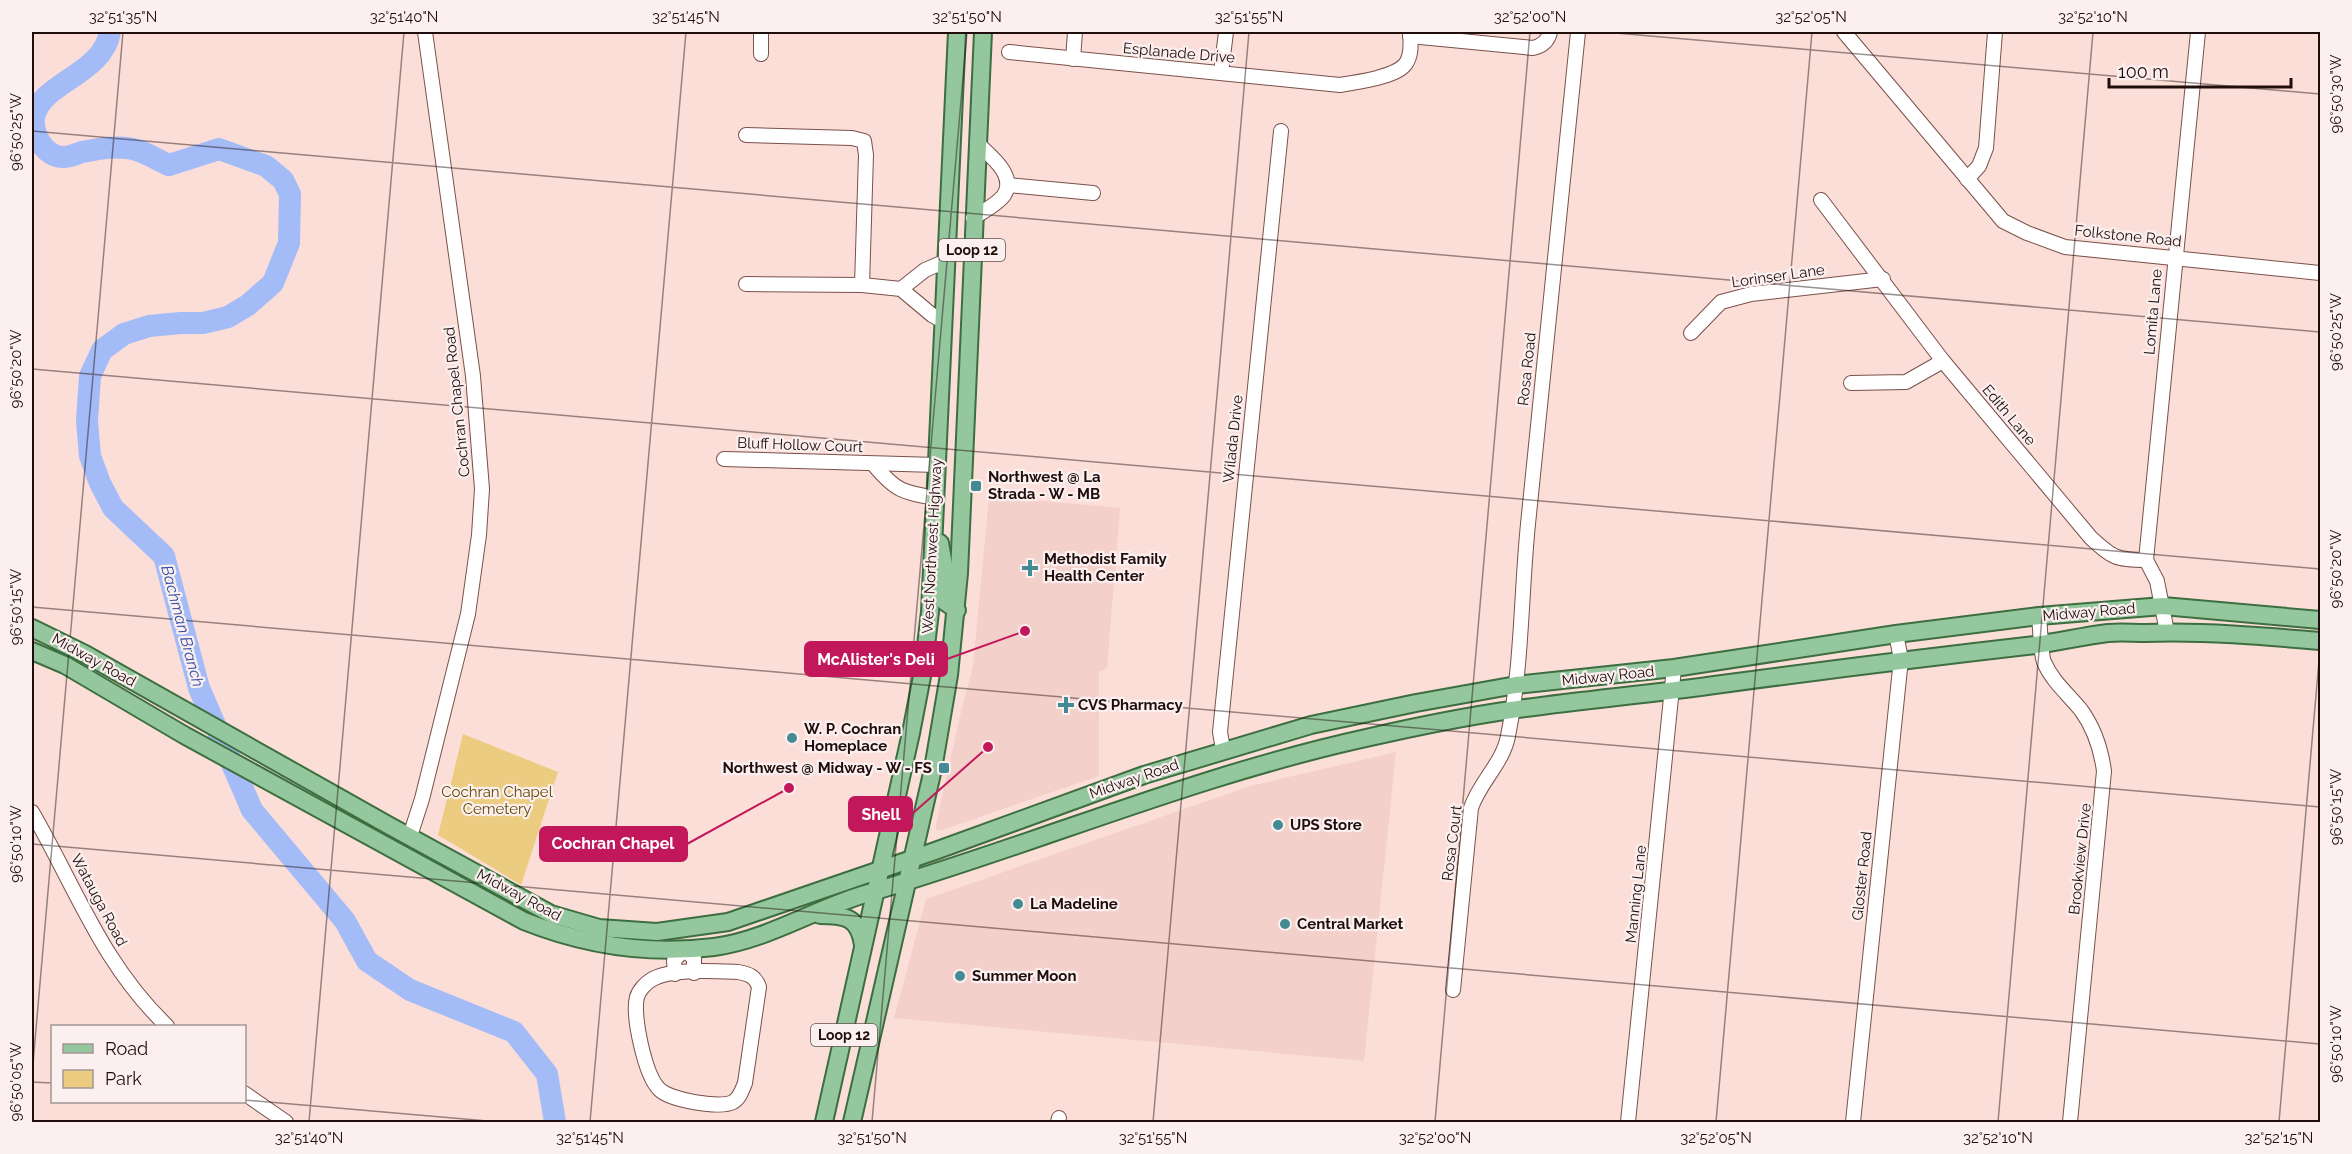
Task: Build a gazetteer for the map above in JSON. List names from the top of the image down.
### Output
{
  "streets": {
    "main road": ["Loop 12", "West Northwest Highway", "Midway Road"],
    "street": [
      "Esplanade Drive",
      "Folkstone Road",
      "Lorinser Lane",
      "Lomita Lane",
      "Rosa Road",
      "Cochran Chapel Road",
      "Edith Lane",
      "Wilada Drive",
      "Bluff Hollow Court",
      "Rosa Court",
      "Brookview Drive",
      "Gloster Road",
      "Manning Lane",
      "Watauga Road"
    ]
  },
  "crossings": [
    ["Folkstone Road", "Lomita Lane"],
    ["Lorinser Lane", "Edith Lane"],
    ["Lomita Lane", "Edith Lane"],
    ["Rosa Road", "Midway Road"],
    ["Rosa Road", "Rosa Court"],
    ["Cochran Chapel Road", "Midway Road"],
    ["Wilada Drive", "Midway Road"],
    ["Bluff Hollow Court", "West Northwest Highway"],
    ["West Northwest Highway", "Midway Road"],
    ["Midway Road", "Rosa Court"],
    ["Midway Road", "Brookview Drive"],
    ["Midway Road", "Gloster Road"],
    ["Midway Road", "Manning Lane"]
  ],
  "water": ["Bachman Branch"],
  "parks": ["Cochran Chapel Cemetery"],
  "places": {
    "transit": ["Northwest @ La Strada - W - MB", "Northwest @ Midway - W - FS"],
    "health": ["Methodist Family Health Center", "CVS Pharmacy"],
    "other": [
      "McAlister's Deli",
      "W. P. Cochran Homeplace",
      "Shell",
      "Cochran Chapel",
      "UPS Store",
      "La Madeline",
      "Central Market",
      "Summer Moon"
    ]
  },
  "legend": ["Road", "Park"],
  "scale_bar": "100 m",
  "coordinates": [
    "32°51'35\"N",
    "32°51'40\"N",
    "32°51'45\"N",
    "32°51'50\"N",
    "32°51'55\"N",
    "32°52'00\"N",
    "32°52'05\"N",
    "32°52'10\"N",
    "96°50'30\"W",
    "96°50'25\"W",
    "96°50'20\"W",
    "96°50'15\"W",
    "96°50'10\"W",
    "96°50'05\"W",
    "32°52'15\"N"
  ]
}
